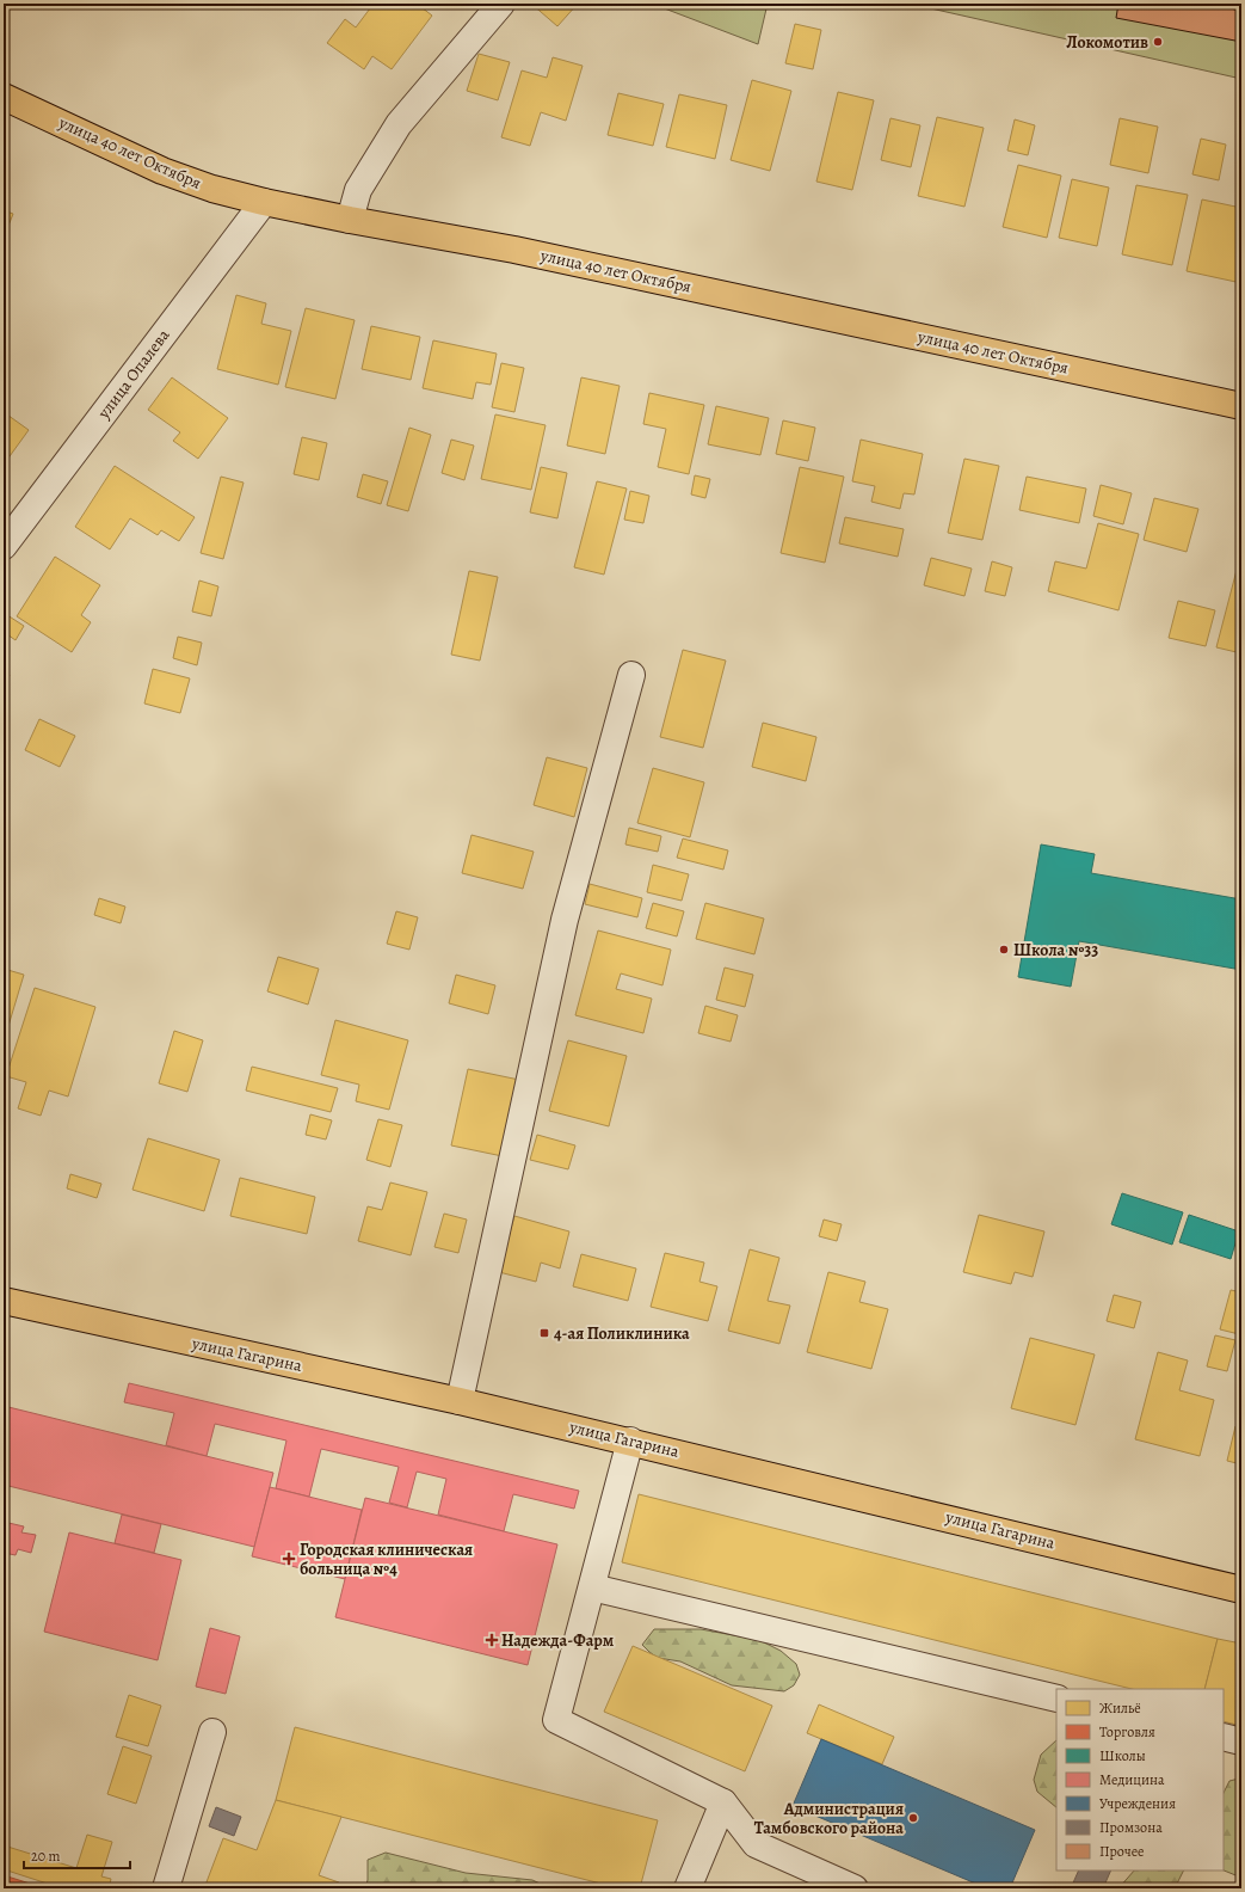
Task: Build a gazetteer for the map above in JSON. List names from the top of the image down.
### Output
{
  "streets": {
    "main road": ["улица 40 лет Октября", "улица Гагарина"],
    "street": ["улица Опалева"]
  },
  "crossings": [
    ["улица 40 лет Октября", "улица Опалева"]
  ],
  "places": {
    "other": ["Локомотив", "Школа №33", "Администрация Тамбовского района"],
    "transit": ["4-ая Поликлиника"],
    "health": ["Городская клиническая больница №4", "Надежда-Фарм"]
  },
  "legend": [
    "Жильё",
    "Торговля",
    "Школы",
    "Медицина",
    "Учреждения",
    "Промзона",
    "Прочее"
  ],
  "scale_bar": "20 m"
}
